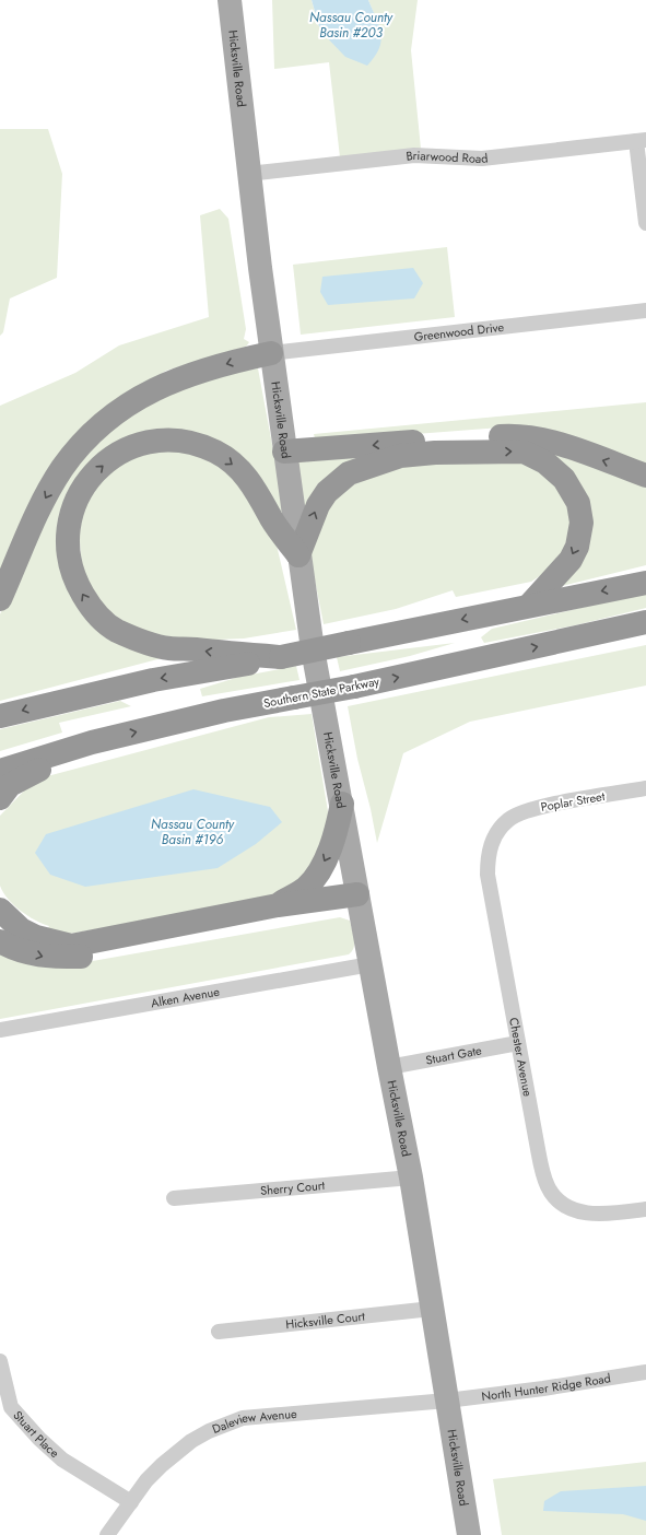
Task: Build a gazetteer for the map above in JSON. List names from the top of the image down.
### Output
{
  "streets": {
    "highway": ["Southern State Parkway"],
    "main road": ["Hicksville Road"],
    "street": [
      "Briarwood Road",
      "Greenwood Drive",
      "Poplar Street",
      "Alken Avenue",
      "Stuart Gate",
      "Chester Avenue",
      "Sherry Court",
      "Hicksville Court",
      "North Hunter Ridge Road",
      "Daleview Avenue",
      "Stuart Place"
    ]
  },
  "crossings": [
    ["Hicksville Road", "Briarwood Road"],
    ["Hicksville Road", "Greenwood Drive"],
    ["Hicksville Road", "Alken Avenue"],
    ["Hicksville Road", "Stuart Gate"],
    ["Hicksville Road", "Sherry Court"],
    ["Hicksville Road", "Hicksville Court"],
    ["Hicksville Road", "North Hunter Ridge Road"],
    ["Hicksville Road", "Daleview Avenue"],
    ["Poplar Street", "Chester Avenue"],
    ["Stuart Gate", "Chester Avenue"],
    ["North Hunter Ridge Road", "Daleview Avenue"],
    ["Daleview Avenue", "Stuart Place"]
  ],
  "water": ["Nassau County Basin #203", "Nassau County Basin #196"]
}
